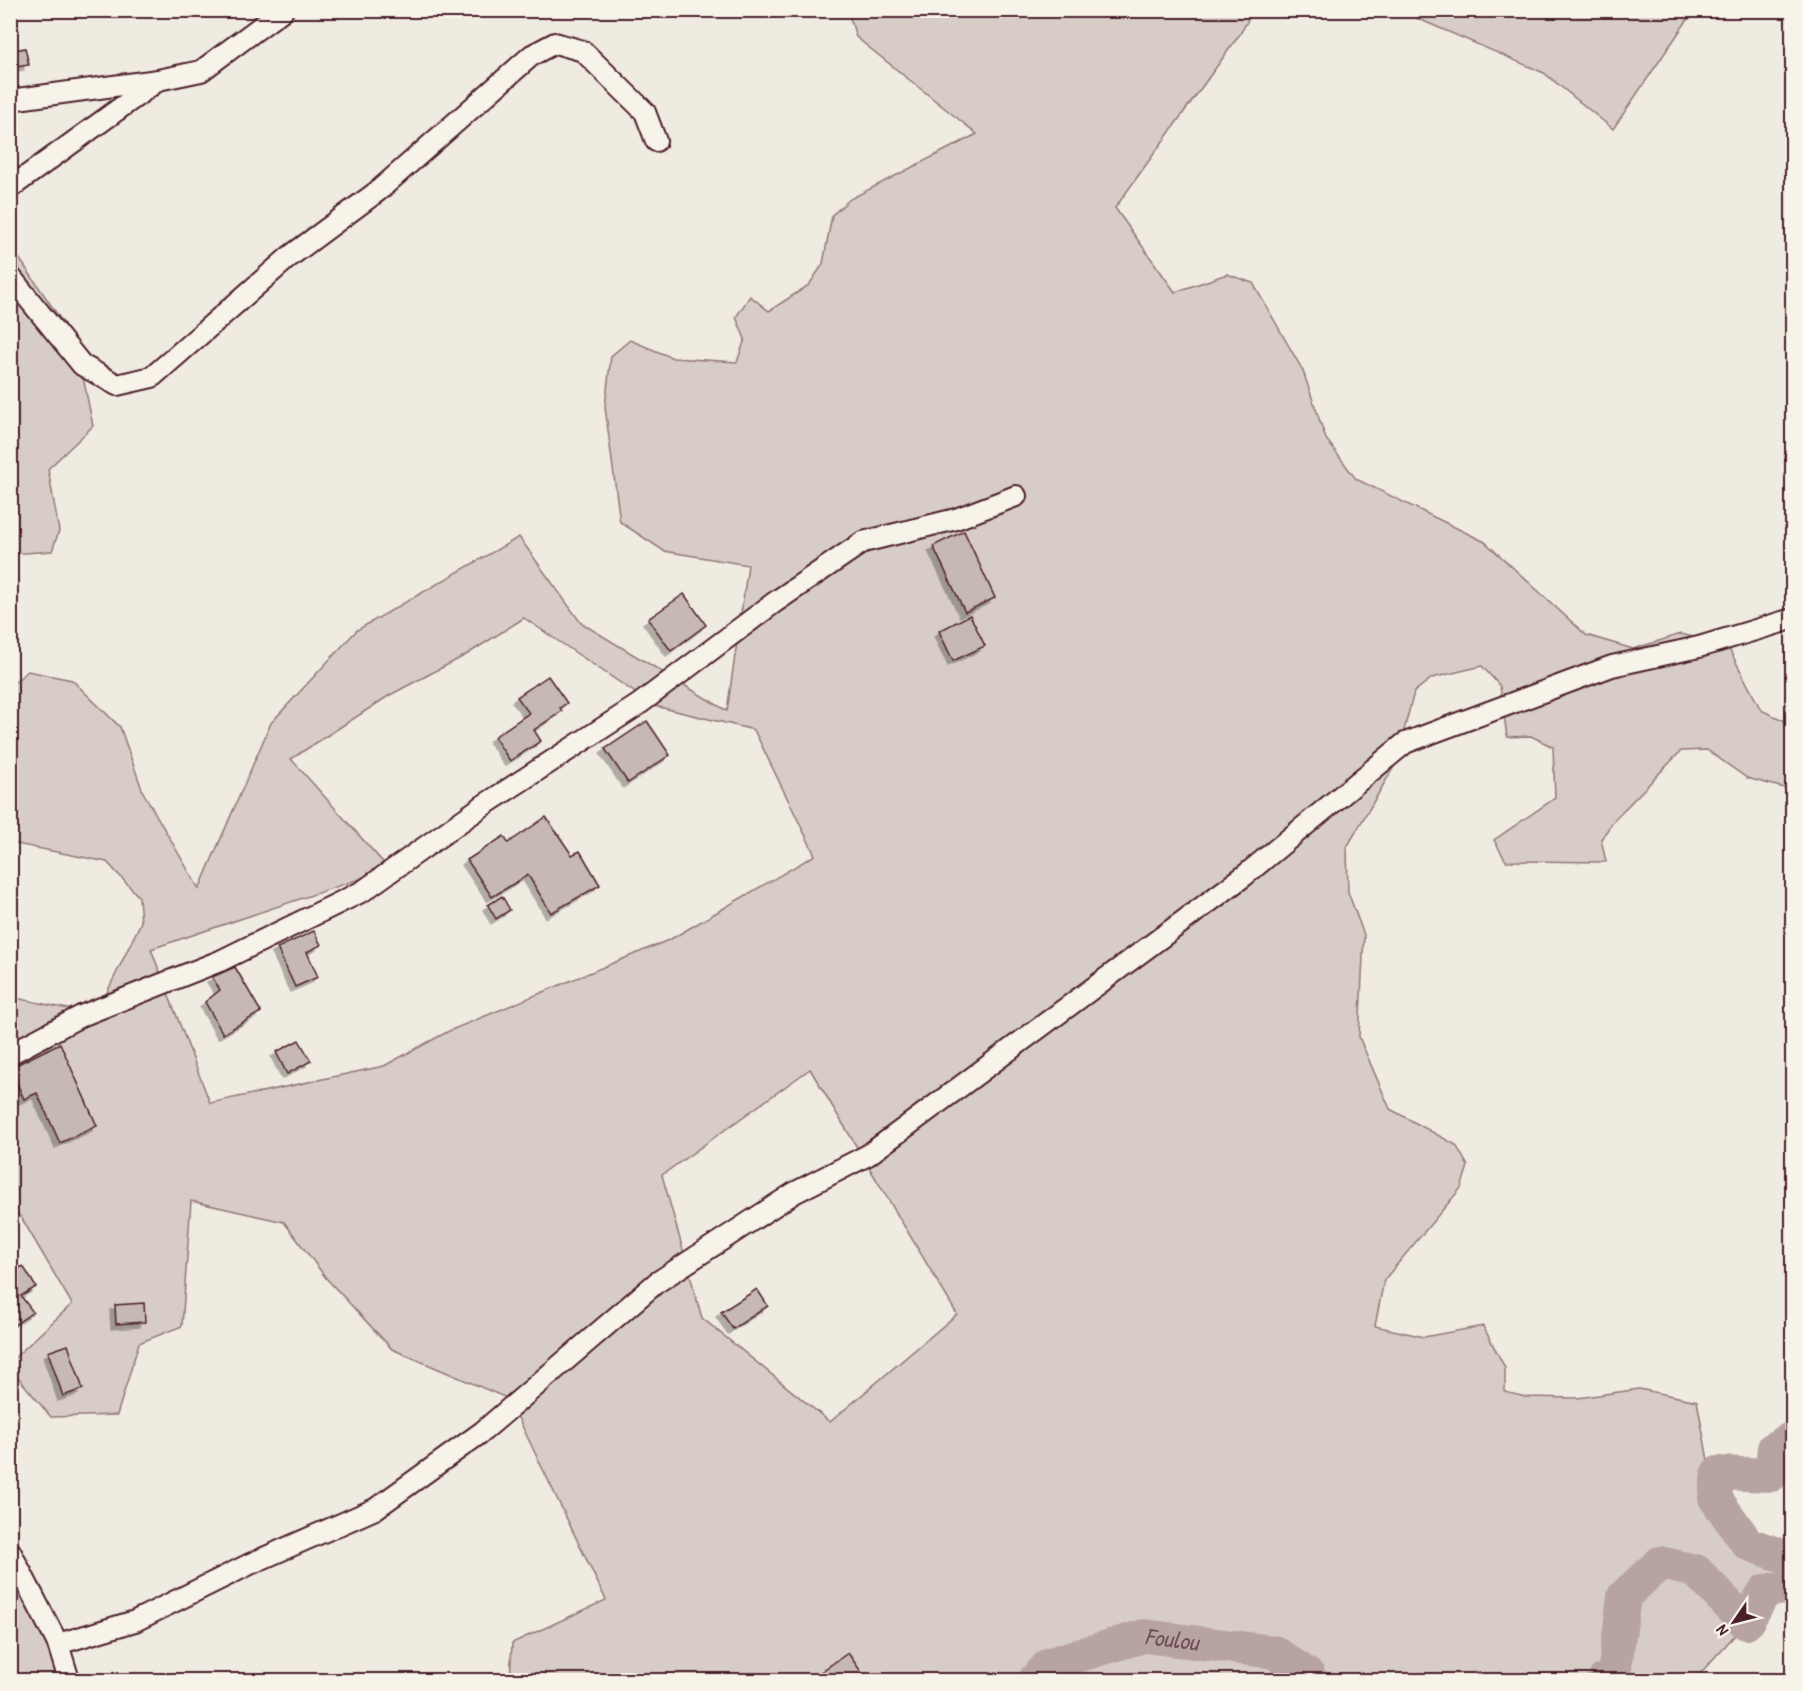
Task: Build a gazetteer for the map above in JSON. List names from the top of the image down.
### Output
{
  "water": ["Foulou"],
  "north": "bottom left"
}
